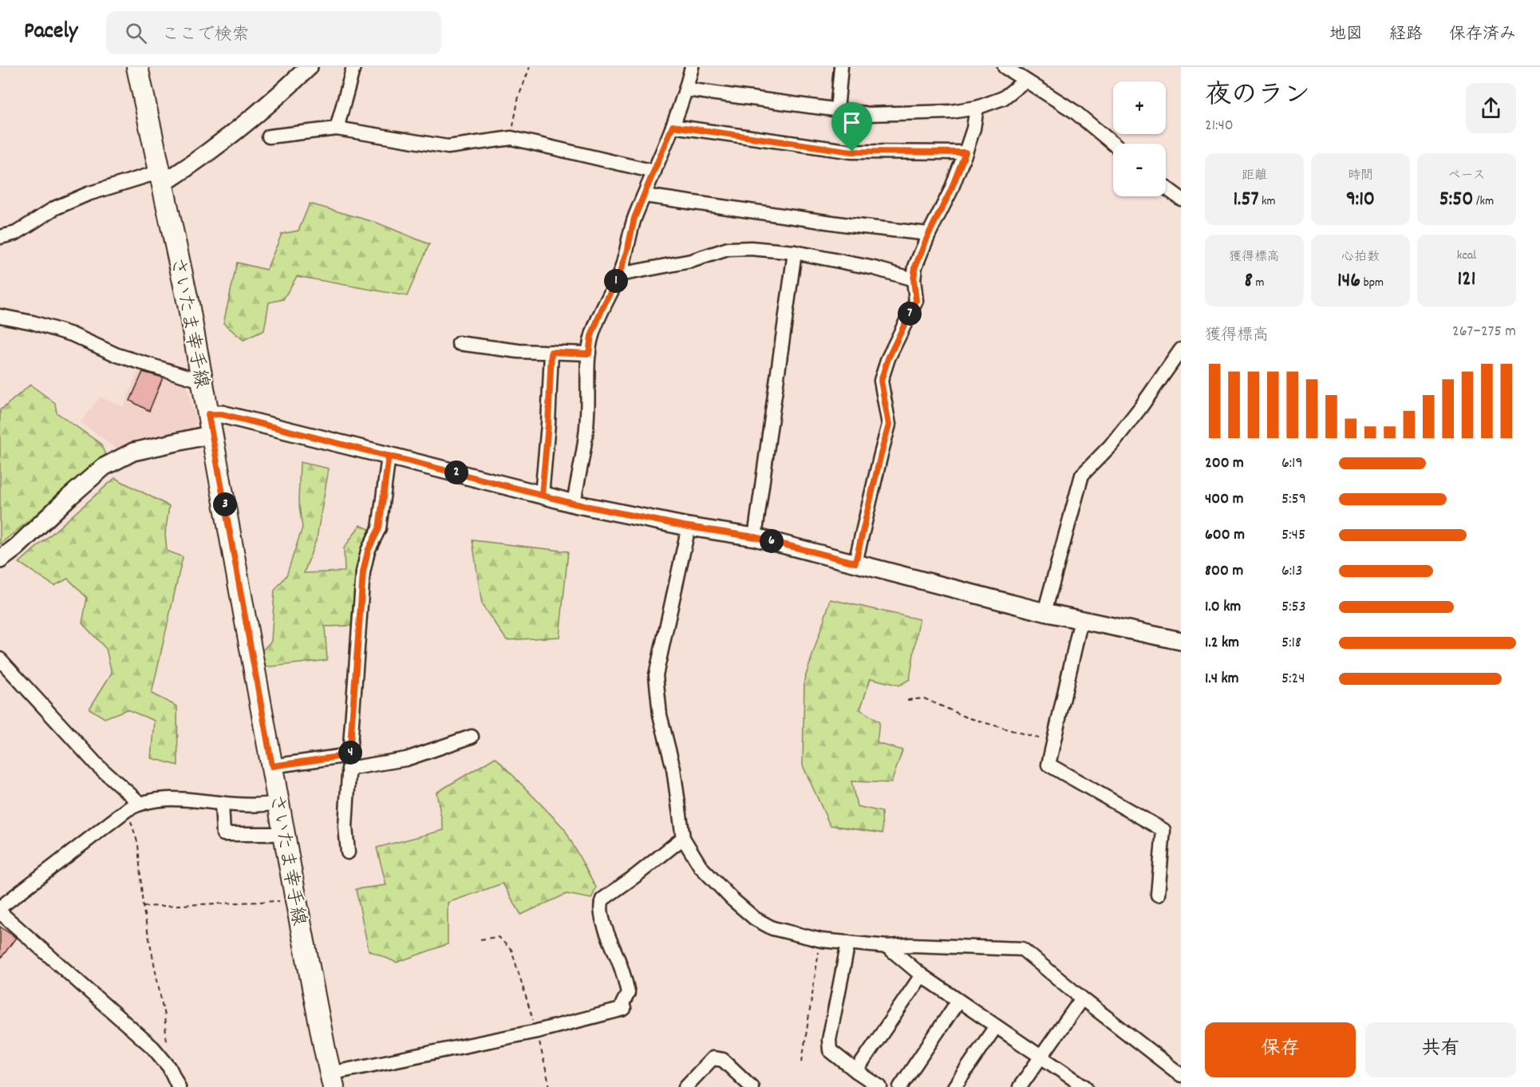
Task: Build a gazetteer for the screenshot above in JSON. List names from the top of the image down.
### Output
{
  "streets": {
    "main road": ["さいたま幸手線"]
  },
  "page": {
    "header": "Pacely",
    "search": "ここで検索",
    "nav": ["地図", "経路", "保存済み"],
    "heading": ["夜のラン", "21:40"],
    "map_buttons": ["+", "−"],
    "stats": [
      ["距離", "1.57 km"],
      ["時間", "9:10"],
      ["ペース", "5:50 /km"],
      ["獲得標高", "8 m"],
      ["心拍数", "146 bpm"],
      ["kcal", "121"]
    ],
    "pins": [
      "1",
      "7",
      "2",
      "3",
      "6",
      "4"
    ],
    "chart": ["獲得標高", "267–275 m"],
    "list": [
      {
        "name": "200 m",
        "note": "6:19"
      },
      {
        "name": "400 m",
        "note": "5:59"
      },
      {
        "name": "600 m",
        "note": "5:45"
      },
      {
        "name": "800 m",
        "note": "6:13"
      },
      {
        "name": "1.0 km",
        "note": "5:53"
      },
      {
        "name": "1.2 km",
        "note": "5:18"
      },
      {
        "name": "1.4 km",
        "note": "5:24"
      }
    ],
    "buttons": ["保存", "共有"]
  }
}
